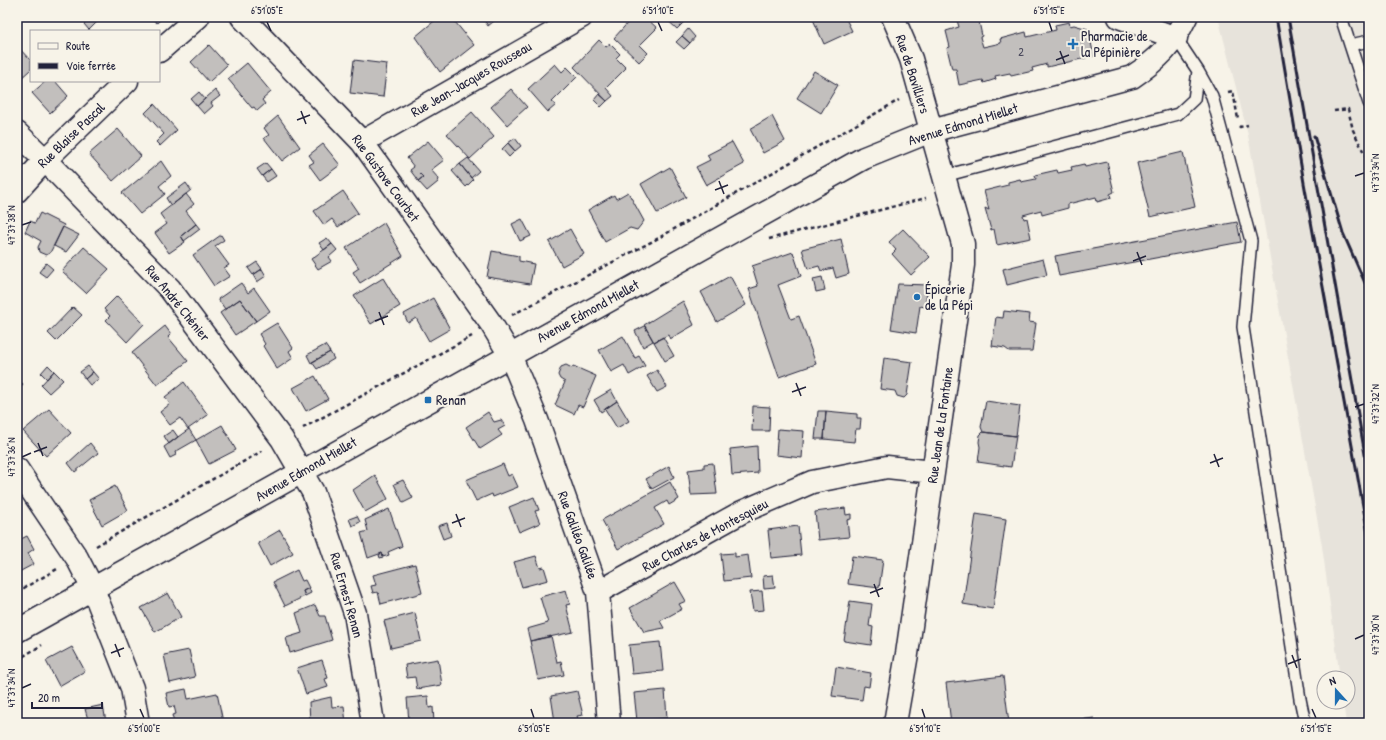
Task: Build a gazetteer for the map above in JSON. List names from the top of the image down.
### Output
{
  "streets": {
    "street": [
      "Rue de Bavilliers",
      "Rue Jean-Jacques Rousseau",
      "Avenue Edmond Miellet",
      "Rue Blaise Pascal",
      "Rue Gustave Courbet",
      "Rue André Chénier",
      "Rue Jean de La Fontaine",
      "Rue Galiléo Galilée",
      "Rue Charles de Montesquieu",
      "Rue Ernest Renan"
    ]
  },
  "crossings": [
    ["Rue de Bavilliers", "Avenue Edmond Miellet"],
    ["Rue de Bavilliers", "Rue Jean de La Fontaine"],
    ["Rue Jean-Jacques Rousseau", "Rue Gustave Courbet"],
    ["Avenue Edmond Miellet", "Rue Gustave Courbet"],
    ["Avenue Edmond Miellet", "Rue André Chénier"],
    ["Avenue Edmond Miellet", "Rue Jean de La Fontaine"],
    ["Avenue Edmond Miellet", "Rue Galiléo Galilée"],
    ["Avenue Edmond Miellet", "Rue Ernest Renan"],
    ["Rue Blaise Pascal", "Rue André Chénier"],
    ["Rue Gustave Courbet", "Rue Galiléo Galilée"],
    ["Rue André Chénier", "Rue Ernest Renan"],
    ["Rue Jean de La Fontaine", "Rue Charles de Montesquieu"],
    ["Rue Galiléo Galilée", "Rue Charles de Montesquieu"]
  ],
  "places": {
    "health": ["Pharmacie de la Pépinière"],
    "other": ["Épicerie de la Pépi"],
    "transit": ["Renan"]
  },
  "house_numbers": ["2"],
  "legend": ["Route", "Voie ferrée"],
  "scale_bar": "20 m",
  "north": "top",
  "coordinates": [
    "6°51'05\"E",
    "6°51'10\"E",
    "6°51'15\"E",
    "47°37'34\"N",
    "47°37'38\"N",
    "47°37'32\"N",
    "47°37'36\"N",
    "47°37'30\"N",
    "6°51'00\"E"
  ]
}
